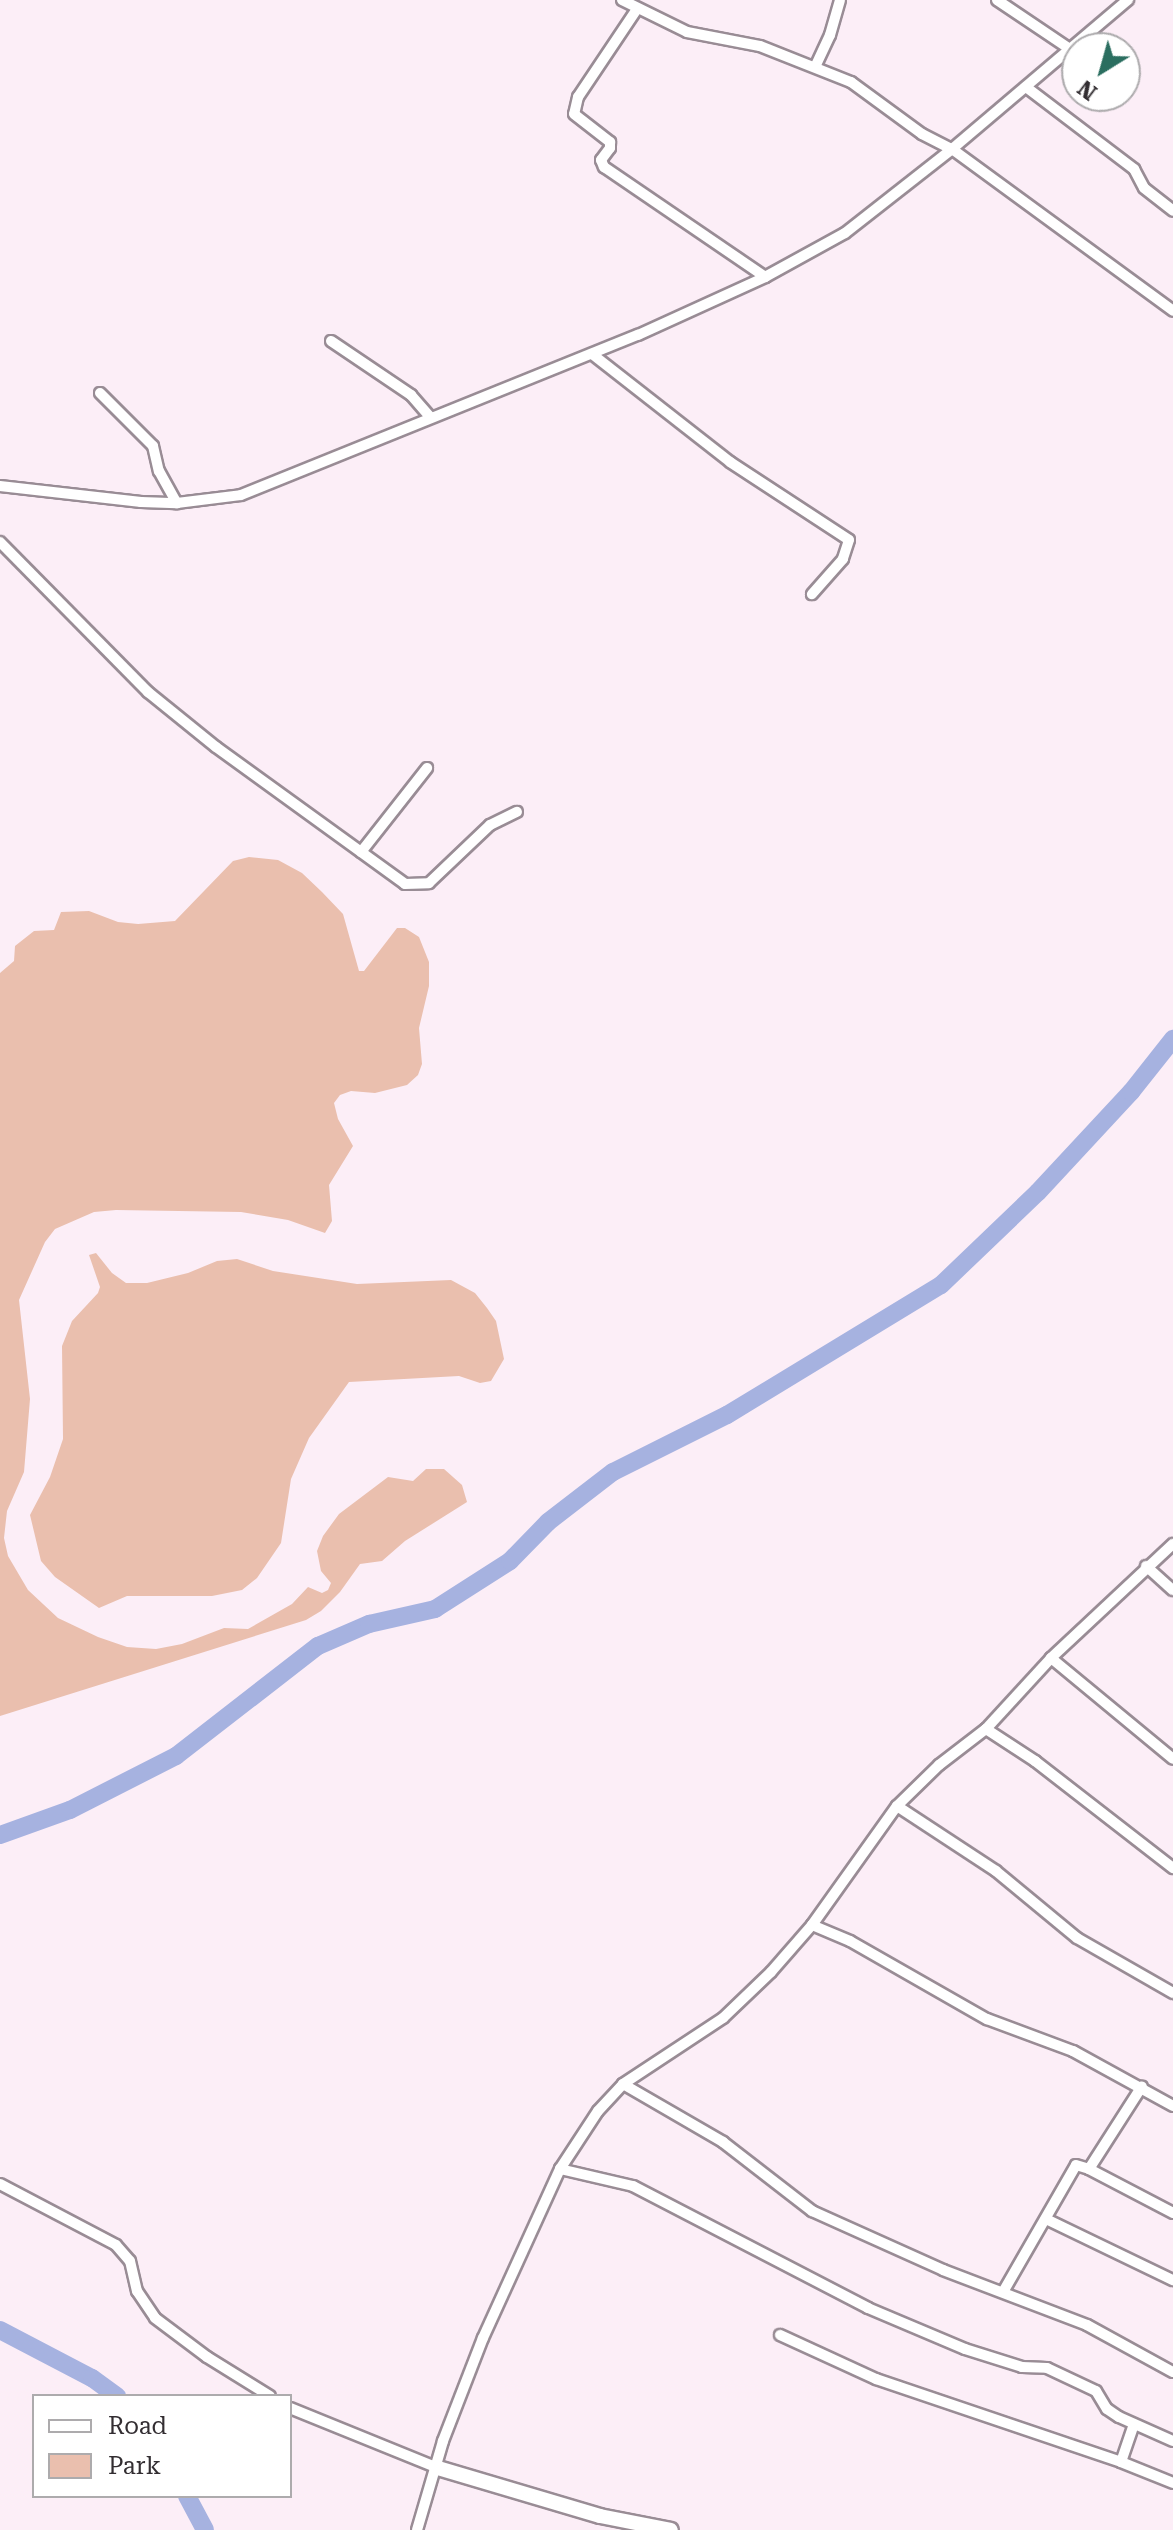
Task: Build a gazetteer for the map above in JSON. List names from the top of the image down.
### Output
{
  "legend": ["Road", "Park"],
  "north": "bottom left"
}
